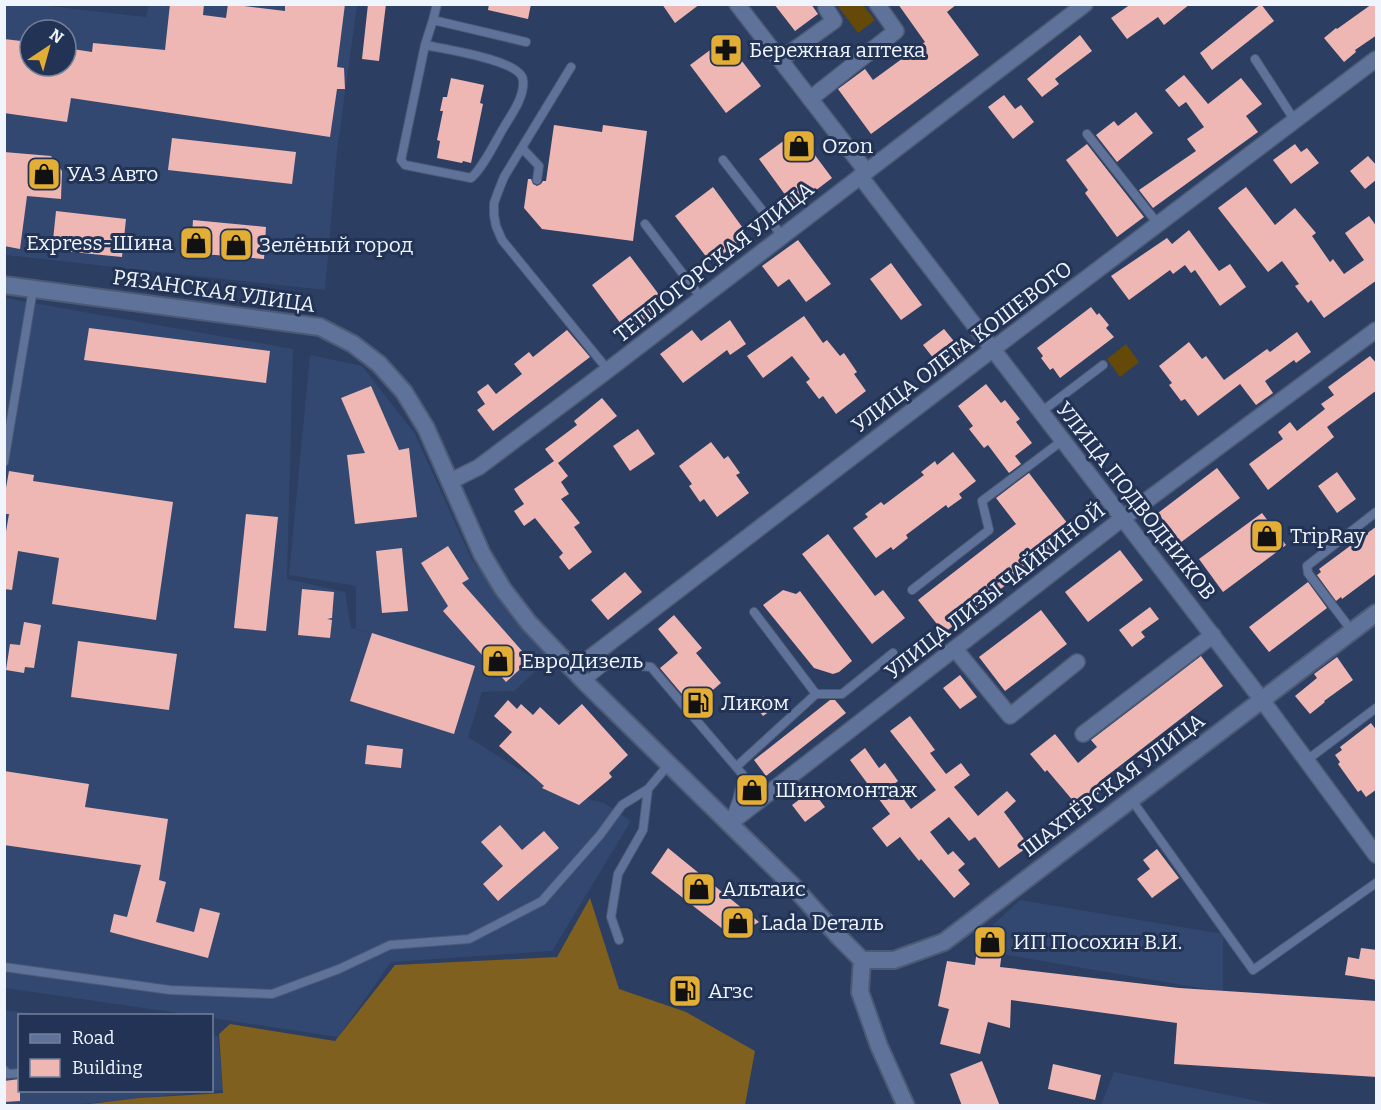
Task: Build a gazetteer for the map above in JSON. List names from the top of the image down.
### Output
{
  "streets": {
    "main road": ["РЯЗАНСКАЯ УЛИЦА", "ШАХТЁРСКАЯ УЛИЦА"],
    "street": [
      "ТЕПЛОГОРСКАЯ УЛИЦА",
      "УЛИЦА ОЛЕГА КОШЕВОГО",
      "УЛИЦА ПОДВОДНИКОВ",
      "УЛИЦА ЛИЗЫ ЧАЙКИНОЙ"
    ]
  },
  "crossings": [
    ["ТЕПЛОГОРСКАЯ УЛИЦА", "РЯЗАНСКАЯ УЛИЦА"],
    ["ТЕПЛОГОРСКАЯ УЛИЦА", "УЛИЦА ПОДВОДНИКОВ"],
    ["РЯЗАНСКАЯ УЛИЦА", "УЛИЦА ОЛЕГА КОШЕВОГО"],
    ["РЯЗАНСКАЯ УЛИЦА", "УЛИЦА ЛИЗЫ ЧАЙКИНОЙ"],
    ["РЯЗАНСКАЯ УЛИЦА", "ШАХТЁРСКАЯ УЛИЦА"],
    ["УЛИЦА ОЛЕГА КОШЕВОГО", "УЛИЦА ПОДВОДНИКОВ"],
    ["УЛИЦА ПОДВОДНИКОВ", "УЛИЦА ЛИЗЫ ЧАЙКИНОЙ"],
    ["УЛИЦА ПОДВОДНИКОВ", "ШАХТЁРСКАЯ УЛИЦА"]
  ],
  "places": {
    "pharmacy": ["Бережная аптека"],
    "shop": [
      "Ozon",
      "УАЗ Авто",
      "Express-Шина",
      "Зелёный город",
      "TripRay",
      "ЕвроДизель",
      "Шиномонтаж",
      "Альтаис",
      "Lada Dеталь",
      "ИП Посохин В.И."
    ],
    "fuel station": ["Ликом", "Агзс"]
  },
  "legend": ["Road", "Building"],
  "north": "top right"
}
